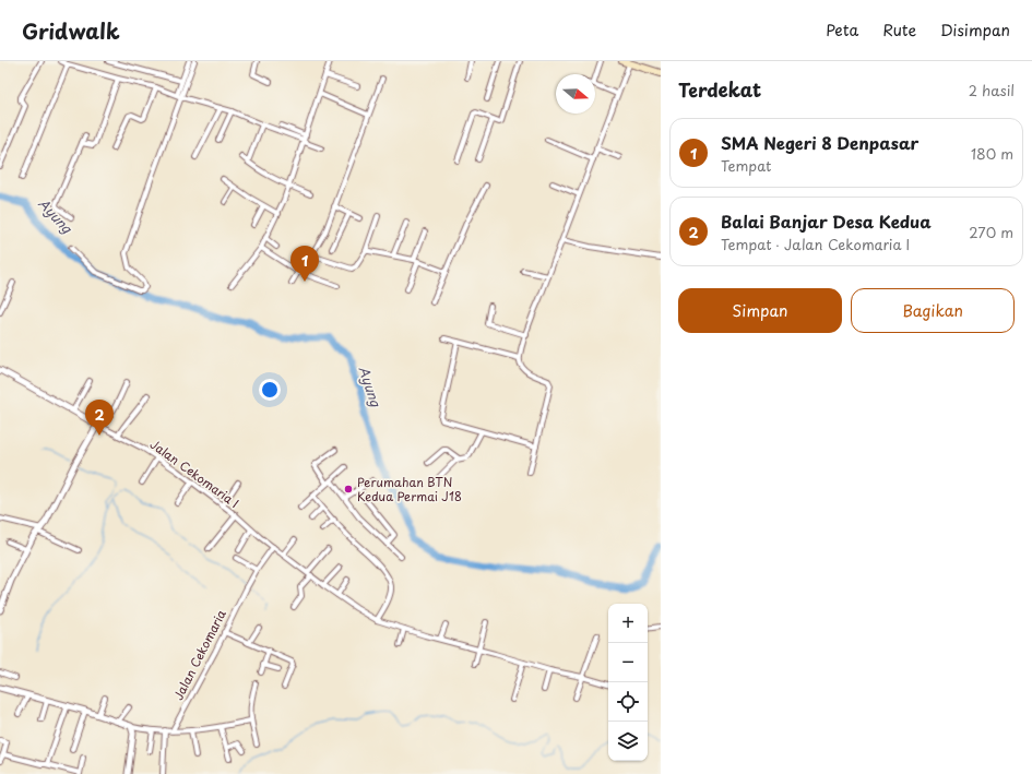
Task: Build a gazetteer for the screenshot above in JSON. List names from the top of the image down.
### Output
{
  "streets": {
    "street": ["Jalan Cekomaria I", "Jalan Cekomaria"]
  },
  "crossings": [
    ["Jalan Cekomaria I", "Jalan Cekomaria"]
  ],
  "water": ["Ayung"],
  "places": ["Perumahan BTN Kedua Permai J18"],
  "north": "right",
  "page": {
    "header": "Gridwalk",
    "nav": ["Peta", "Rute", "Disimpan"],
    "heading": ["Terdekat", "2 hasil"],
    "list": [
      {
        "mark": "1",
        "name": "SMA Negeri 8 Denpasar",
        "note": "Tempat",
        "value": "180 m"
      },
      {
        "mark": "2",
        "name": "Balai Banjar Desa Kedua",
        "note": "Tempat · Jalan Cekomaria I",
        "value": "270 m"
      }
    ],
    "pins": ["1", "2"],
    "buttons": ["Simpan", "Bagikan"],
    "map_buttons": ["+", "−"]
  }
}
